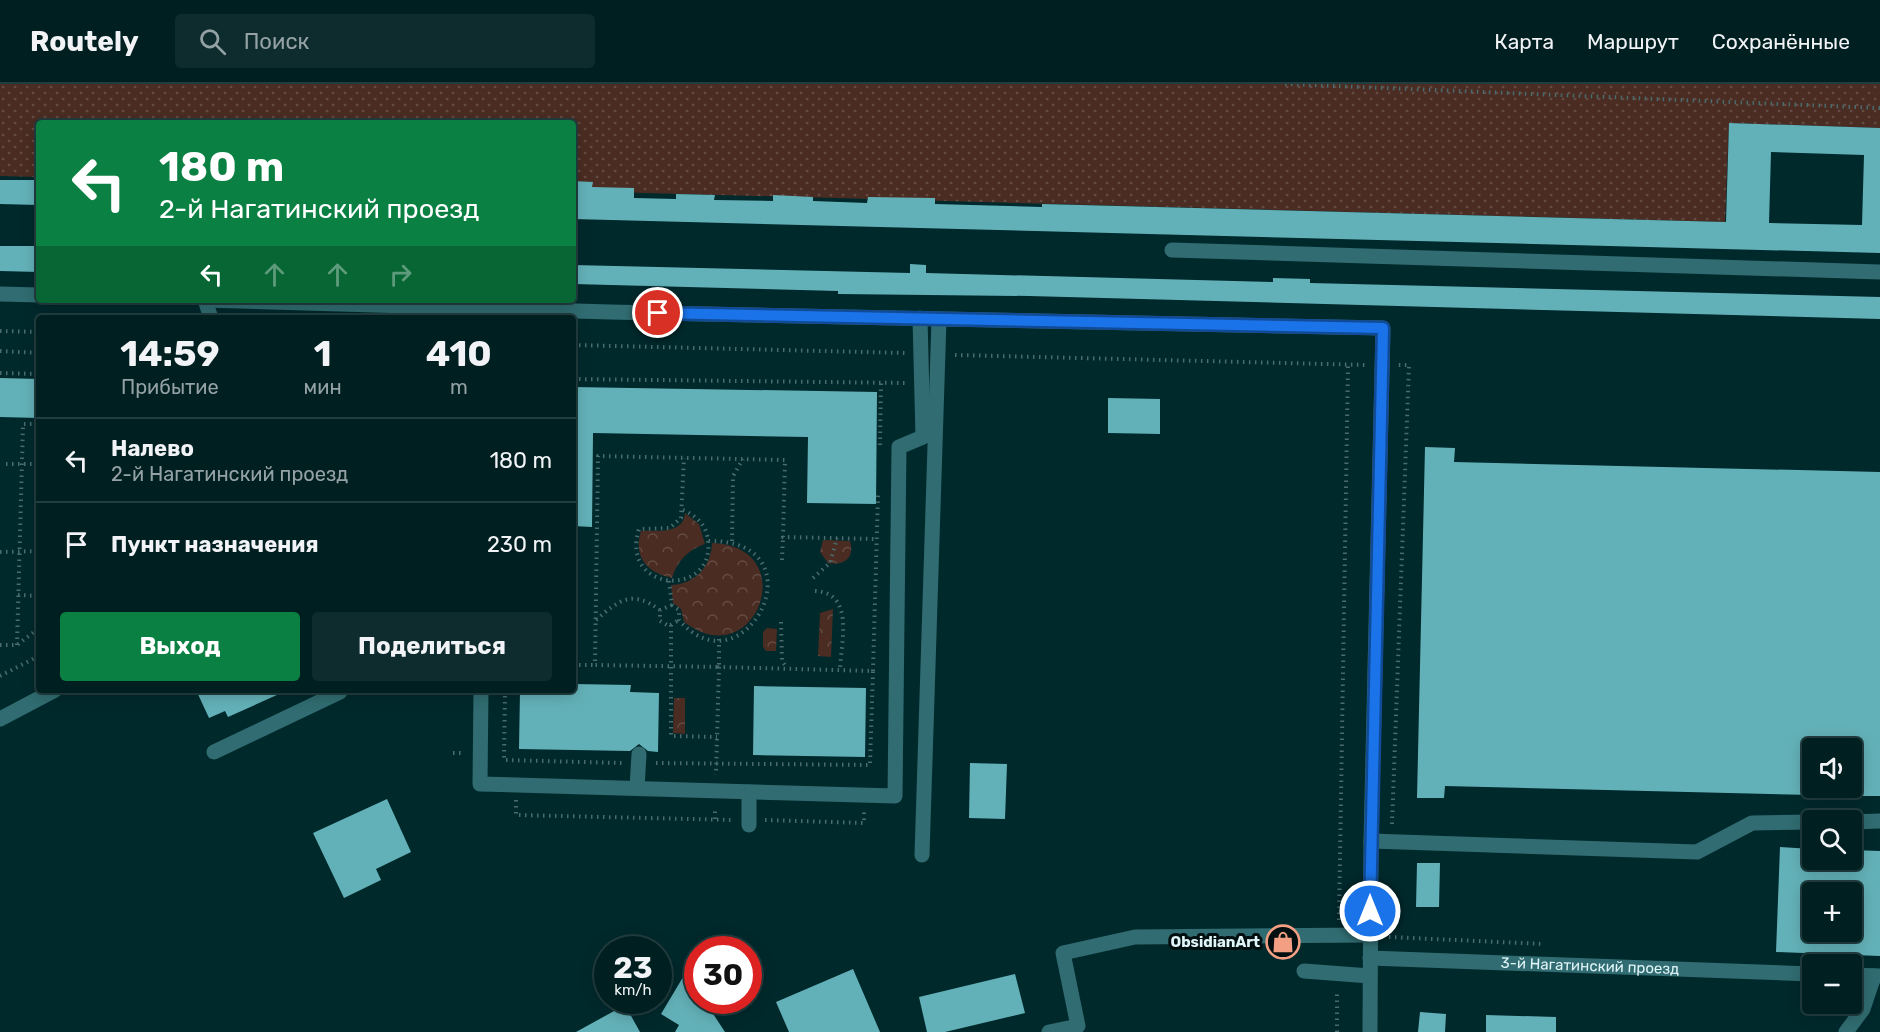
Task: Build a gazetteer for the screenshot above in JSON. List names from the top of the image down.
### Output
{
  "streets": {
    "street": ["3-й Нагатинский проезд"]
  },
  "places": {
    "shop": ["ObsidianArt"]
  },
  "page": {
    "header": "Routely",
    "search": "Поиск",
    "nav": ["Карта", "Маршрут", "Сохранённые"],
    "turn": ["180 m", "2-й Нагатинский проезд"],
    "eta": [
      "14:59",
      "Прибытие",
      "1",
      "мин",
      "410",
      "m"
    ],
    "list": [
      {
        "name": "Налево",
        "note": "2-й Нагатинский проезд",
        "value": "180 m"
      },
      {
        "name": "Пункт назначения",
        "value": "230 m"
      }
    ],
    "buttons": ["Выход", "Поделиться"],
    "map_buttons": ["+", "−"],
    "speed": "23 km/h",
    "limit": "30"
  }
}
